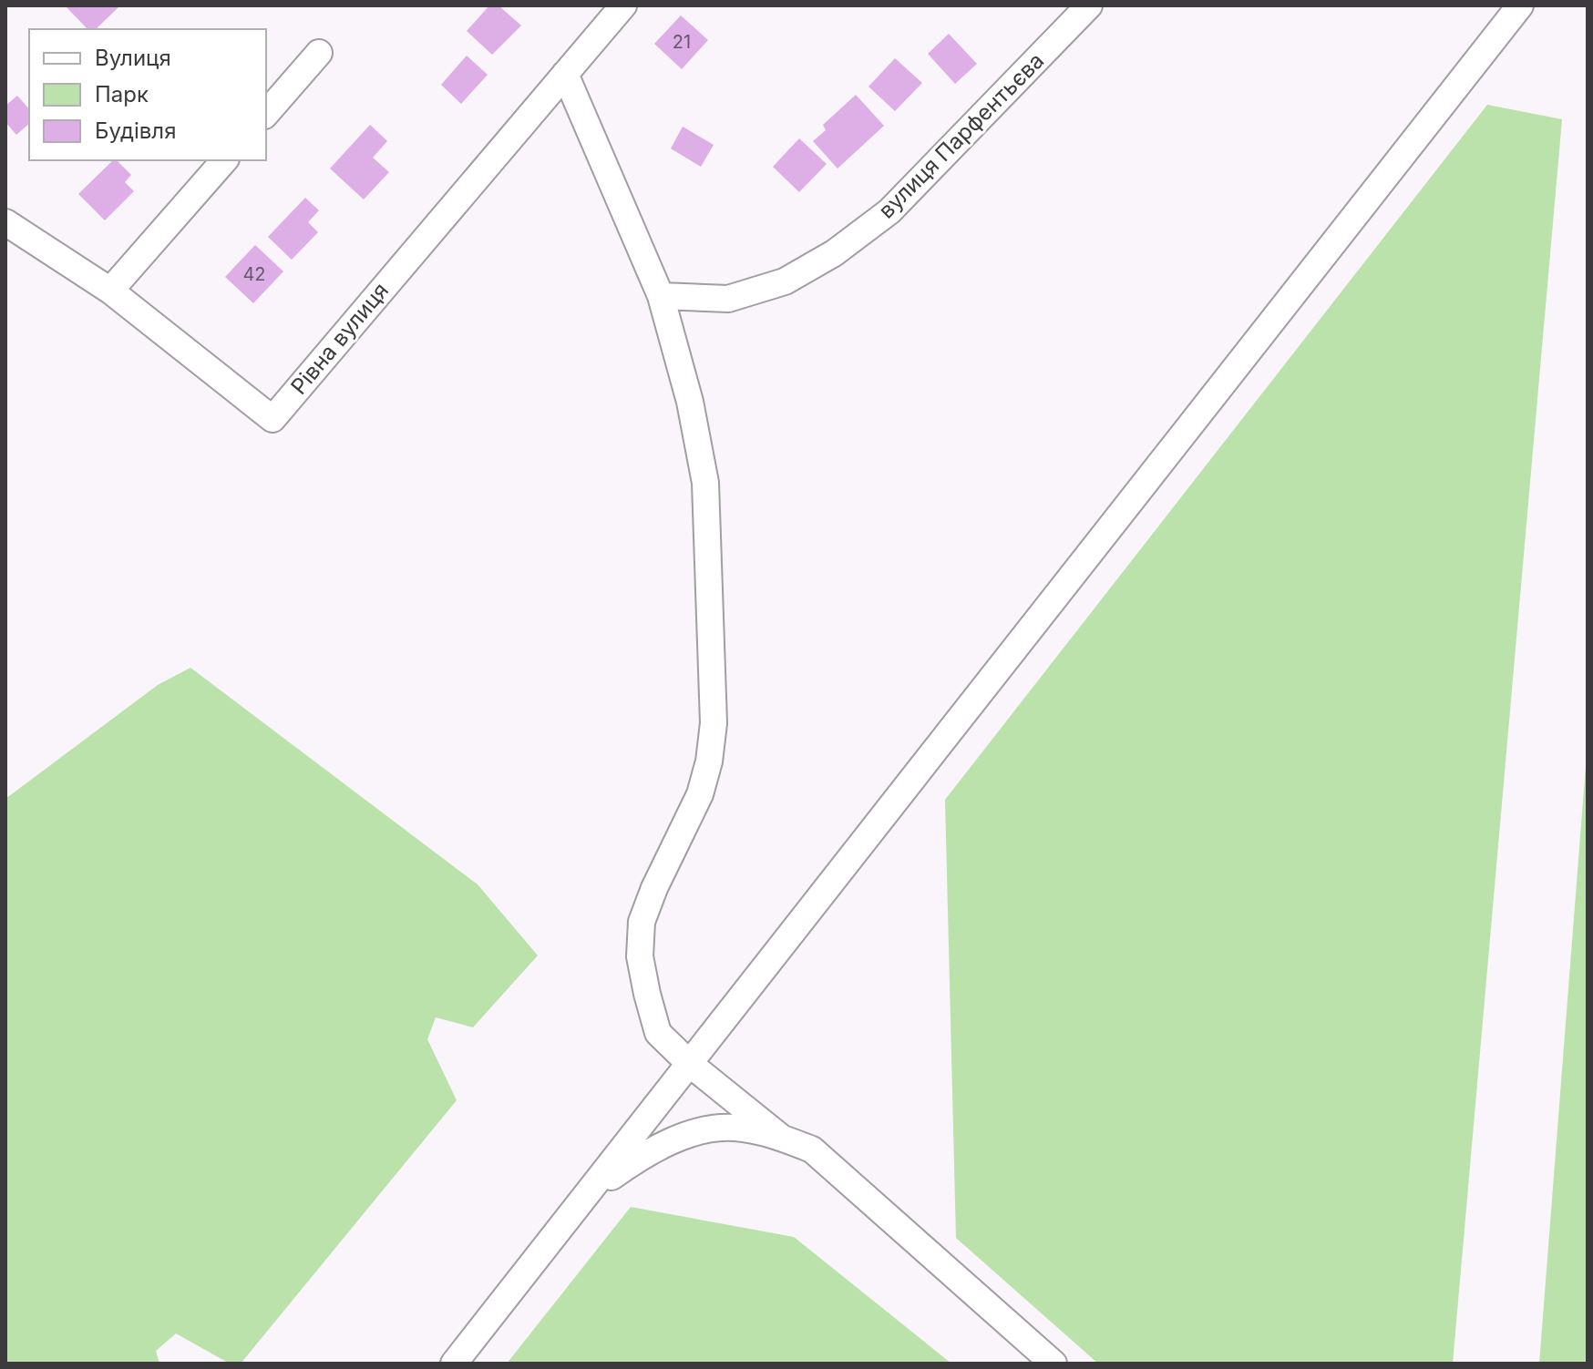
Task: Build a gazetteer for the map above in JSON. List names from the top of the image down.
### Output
{
  "streets": {
    "street": ["вулиця Парфентьєва", "Рівна вулиця"]
  },
  "house_numbers": ["21", "42"],
  "legend": ["Вулиця", "Парк", "Будівля"]
}
